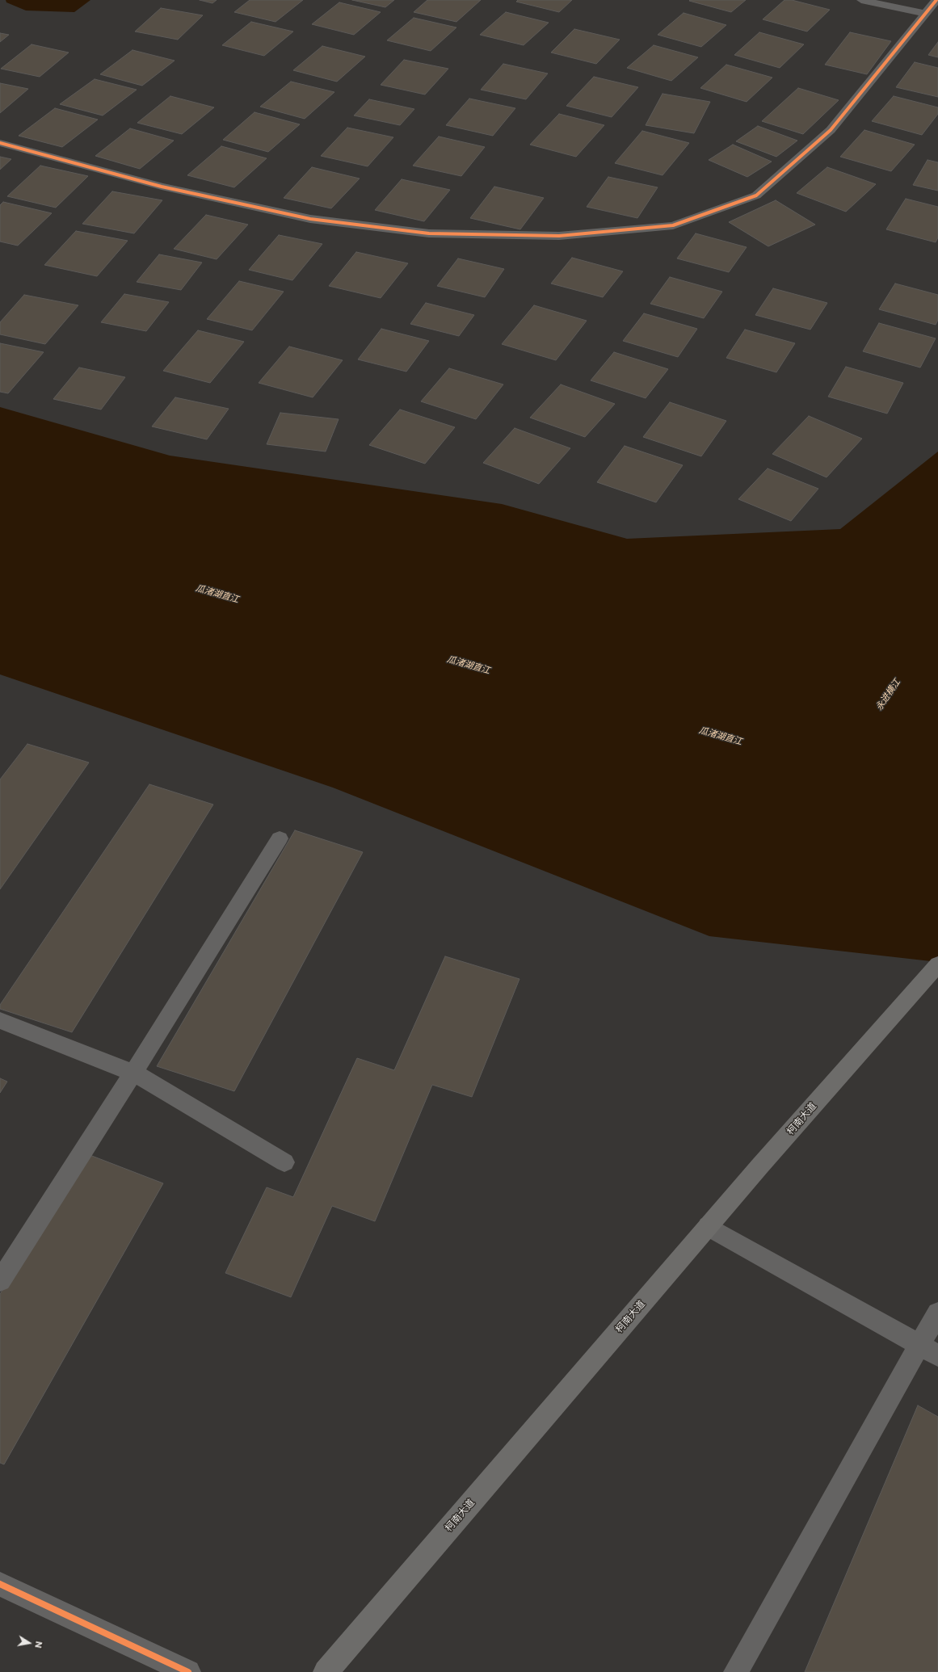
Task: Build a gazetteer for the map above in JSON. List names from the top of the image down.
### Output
{
  "streets": {
    "main road": ["柯南大道"]
  },
  "water": ["瓜渚湖直江", "永进横江"],
  "north": "right"
}
